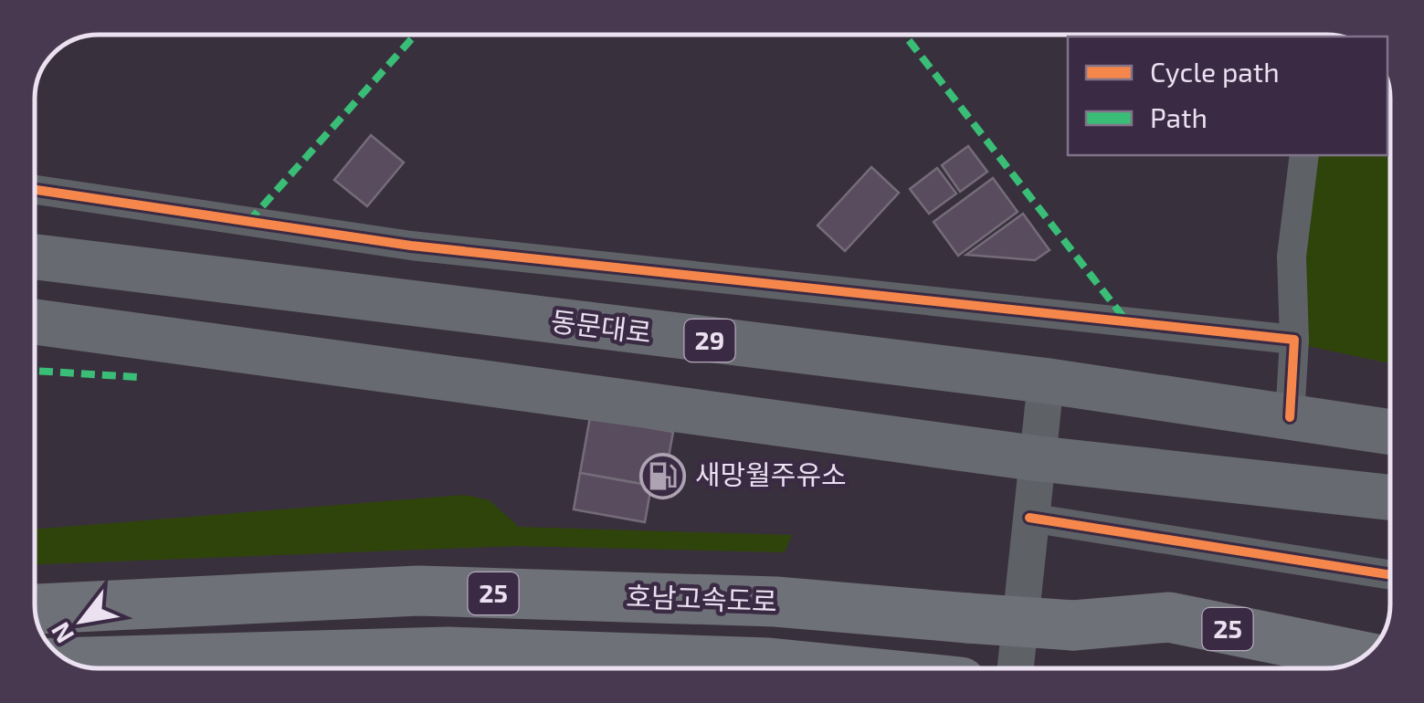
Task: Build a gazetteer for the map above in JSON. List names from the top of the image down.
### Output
{
  "streets": {
    "highway": ["25", "호남고속도로"],
    "main road": ["동문대로", "29"]
  },
  "places": {
    "fuel station": ["새망월주유소"]
  },
  "legend": ["Cycle path", "Path"],
  "north": "bottom left"
}
